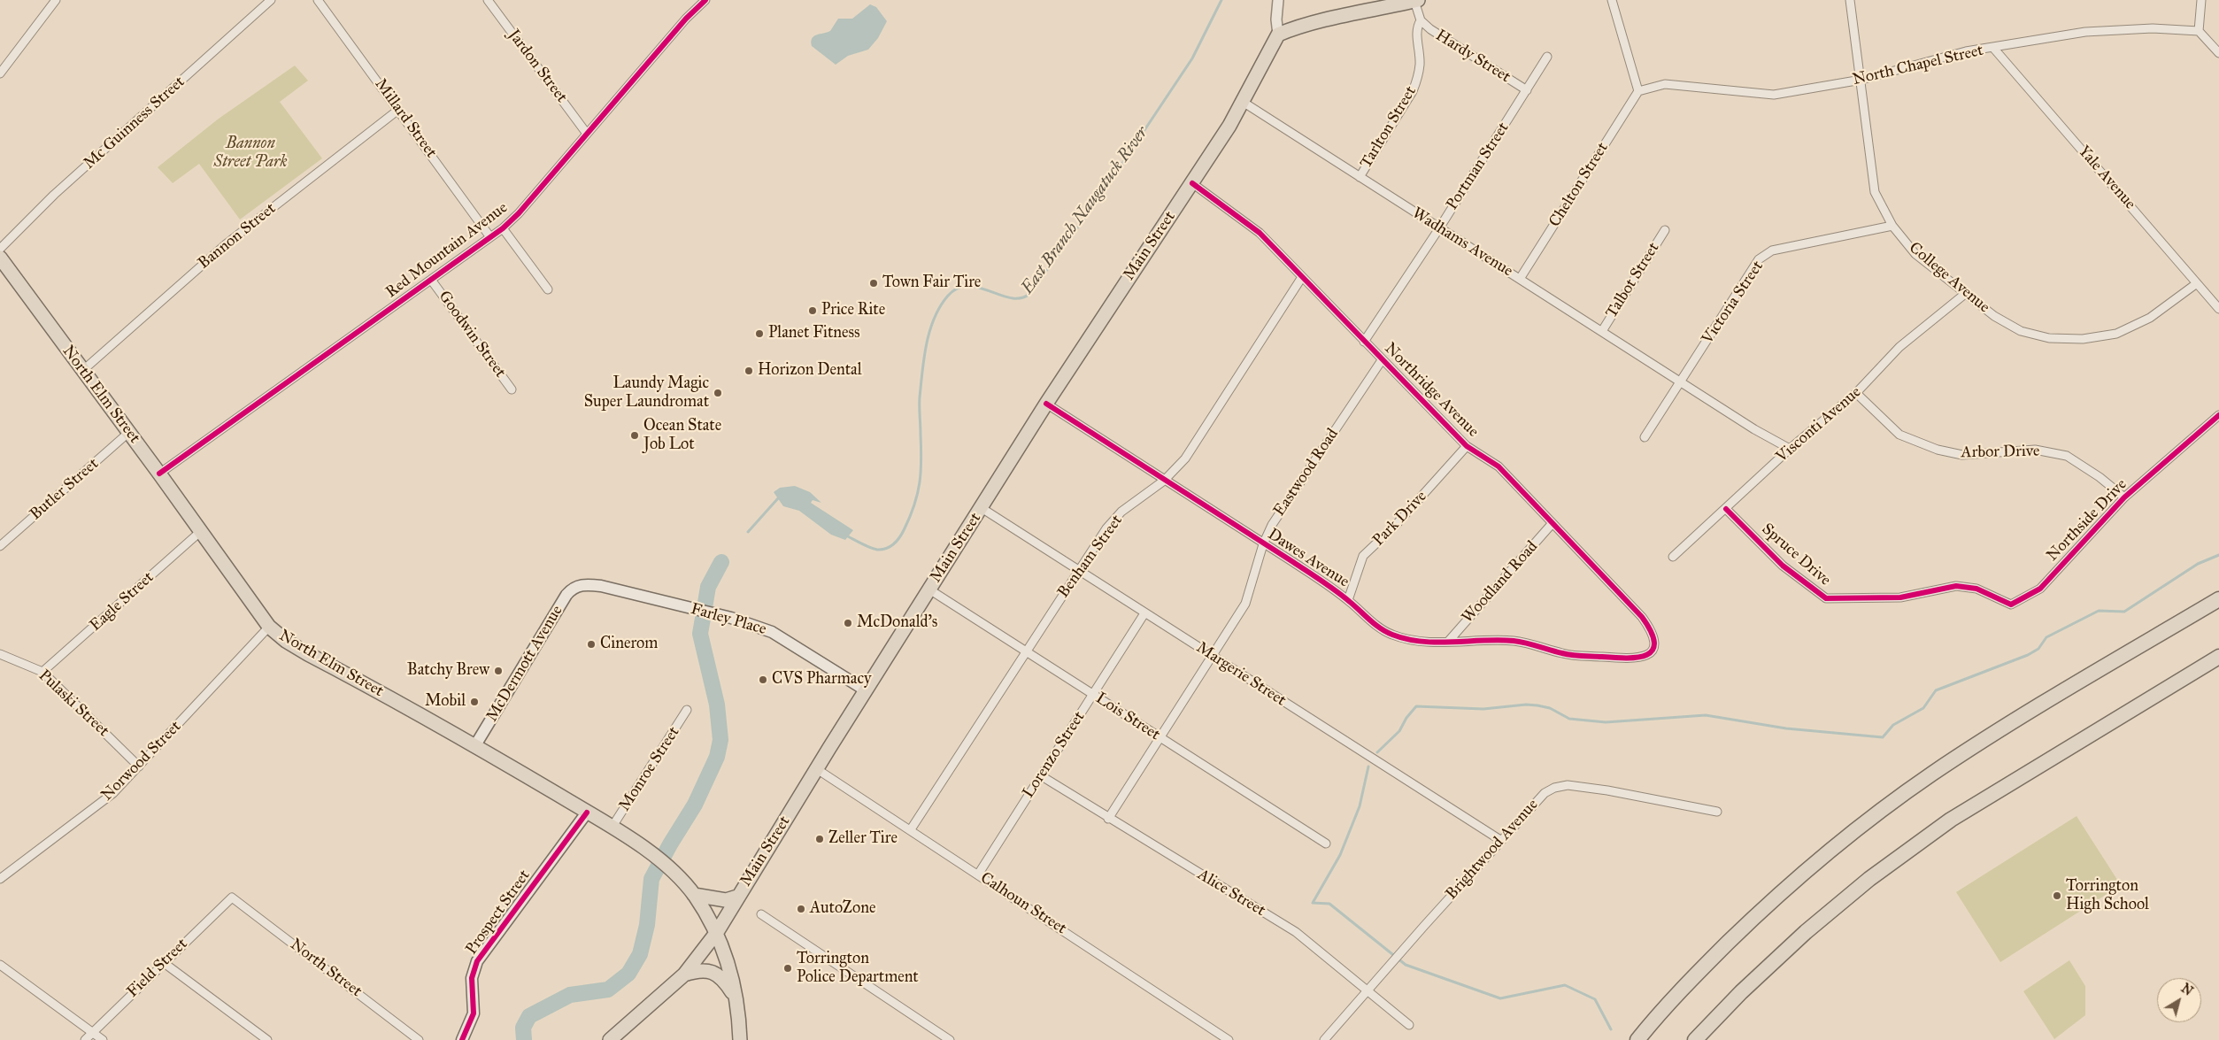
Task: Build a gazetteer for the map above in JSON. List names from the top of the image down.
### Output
{
  "streets": {
    "main road": [
      "Main Street",
      "North Elm Street",
      "Farley Place",
      "McDermott Avenue",
      "Prospect Street"
    ],
    "street": [
      "Hardy Street",
      "North Chapel Street",
      "Jardon Street",
      "Millard Street",
      "Mc Guinness Street",
      "Tarlton Street",
      "Portman Street",
      "Yale Avenue",
      "Chelton Street",
      "Bannon Street",
      "Wadhams Avenue",
      "Red Mountain Avenue",
      "College Avenue",
      "Talbot Street",
      "Victoria Street",
      "Goodwin Street",
      "Northridge Avenue",
      "Visconti Avenue",
      "Arbor Drive",
      "Eastwood Road",
      "Butler Street",
      "Park Drive",
      "Northside Drive",
      "Spruce Drive",
      "Benham Street",
      "Dawes Avenue",
      "Woodland Road",
      "Eagle Street",
      "Margerie Street",
      "Pulaski Street",
      "Lois Street",
      "Lorenzo Street",
      "Norwood Street",
      "Monroe Street",
      "Brightwood Avenue",
      "Alice Street",
      "Calhoun Street",
      "Field Street",
      "North Street"
    ]
  },
  "crossings": [
    ["Hardy Street", "Tarlton Street"],
    ["Hardy Street", "Portman Street"],
    ["North Chapel Street", "Yale Avenue"],
    ["North Chapel Street", "Chelton Street"],
    ["North Chapel Street", "College Avenue"],
    ["Jardon Street", "Red Mountain Avenue"],
    ["Millard Street", "Bannon Street"],
    ["Millard Street", "Red Mountain Avenue"],
    ["Tarlton Street", "Wadhams Avenue"],
    ["Portman Street", "Wadhams Avenue"],
    ["Portman Street", "Northridge Avenue"],
    ["Yale Avenue", "College Avenue"],
    ["Chelton Street", "Wadhams Avenue"],
    ["Bannon Street", "North Elm Street"],
    ["Wadhams Avenue", "Main Street"],
    ["Wadhams Avenue", "Talbot Street"],
    ["Wadhams Avenue", "Victoria Street"],
    ["Wadhams Avenue", "Visconti Avenue"],
    ["Main Street", "Northridge Avenue"],
    ["Main Street", "North Elm Street"],
    ["Main Street", "Dawes Avenue"],
    ["Main Street", "Farley Place"],
    ["Main Street", "Margerie Street"],
    ["Main Street", "Lois Street"],
    ["Main Street", "Calhoun Street"],
    ["Red Mountain Avenue", "Goodwin Street"],
    ["Red Mountain Avenue", "North Elm Street"],
    ["College Avenue", "Victoria Street"],
    ["College Avenue", "Visconti Avenue"],
    ["Northridge Avenue", "Eastwood Road"],
    ["Northridge Avenue", "Park Drive"],
    ["Northridge Avenue", "Benham Street"],
    ["Northridge Avenue", "Dawes Avenue"],
    ["Northridge Avenue", "Woodland Road"],
    ["North Elm Street", "Butler Street"],
    ["North Elm Street", "Eagle Street"],
    ["North Elm Street", "McDermott Avenue"],
    ["North Elm Street", "Norwood Street"],
    ["North Elm Street", "Monroe Street"],
    ["North Elm Street", "Prospect Street"],
    ["Visconti Avenue", "Arbor Drive"],
    ["Visconti Avenue", "Spruce Drive"],
    ["Arbor Drive", "Northside Drive"],
    ["Eastwood Road", "Dawes Avenue"],
    ["Eastwood Road", "Margerie Street"],
    ["Eastwood Road", "Lois Street"],
    ["Eastwood Road", "Alice Street"],
    ["Park Drive", "Dawes Avenue"],
    ["Northside Drive", "Spruce Drive"],
    ["Benham Street", "Dawes Avenue"],
    ["Benham Street", "Margerie Street"],
    ["Benham Street", "Lois Street"],
    ["Benham Street", "Calhoun Street"],
    ["Dawes Avenue", "Woodland Road"],
    ["Eagle Street", "Pulaski Street"],
    ["Farley Place", "McDermott Avenue"],
    ["Margerie Street", "Lorenzo Street"],
    ["Margerie Street", "Brightwood Avenue"],
    ["Pulaski Street", "Norwood Street"],
    ["Lois Street", "Lorenzo Street"],
    ["Lorenzo Street", "Alice Street"],
    ["Lorenzo Street", "Calhoun Street"],
    ["Brightwood Avenue", "Alice Street"],
    ["Field Street", "North Street"]
  ],
  "water": ["East Branch Naugatuck River"],
  "parks": ["Bannon Street Park"],
  "places": [
    "Town Fair Tire",
    "Price Rite",
    "Planet Fitness",
    "Horizon Dental",
    "Laundy Magic Super Laundromat",
    "Ocean State Job Lot",
    "McDonald's",
    "Cinerom",
    "Batchy Brew",
    "CVS Pharmacy",
    "Mobil",
    "Zeller Tire",
    "Torrington High School",
    "AutoZone",
    "Torrington Police Department"
  ],
  "north": "top right"
}
